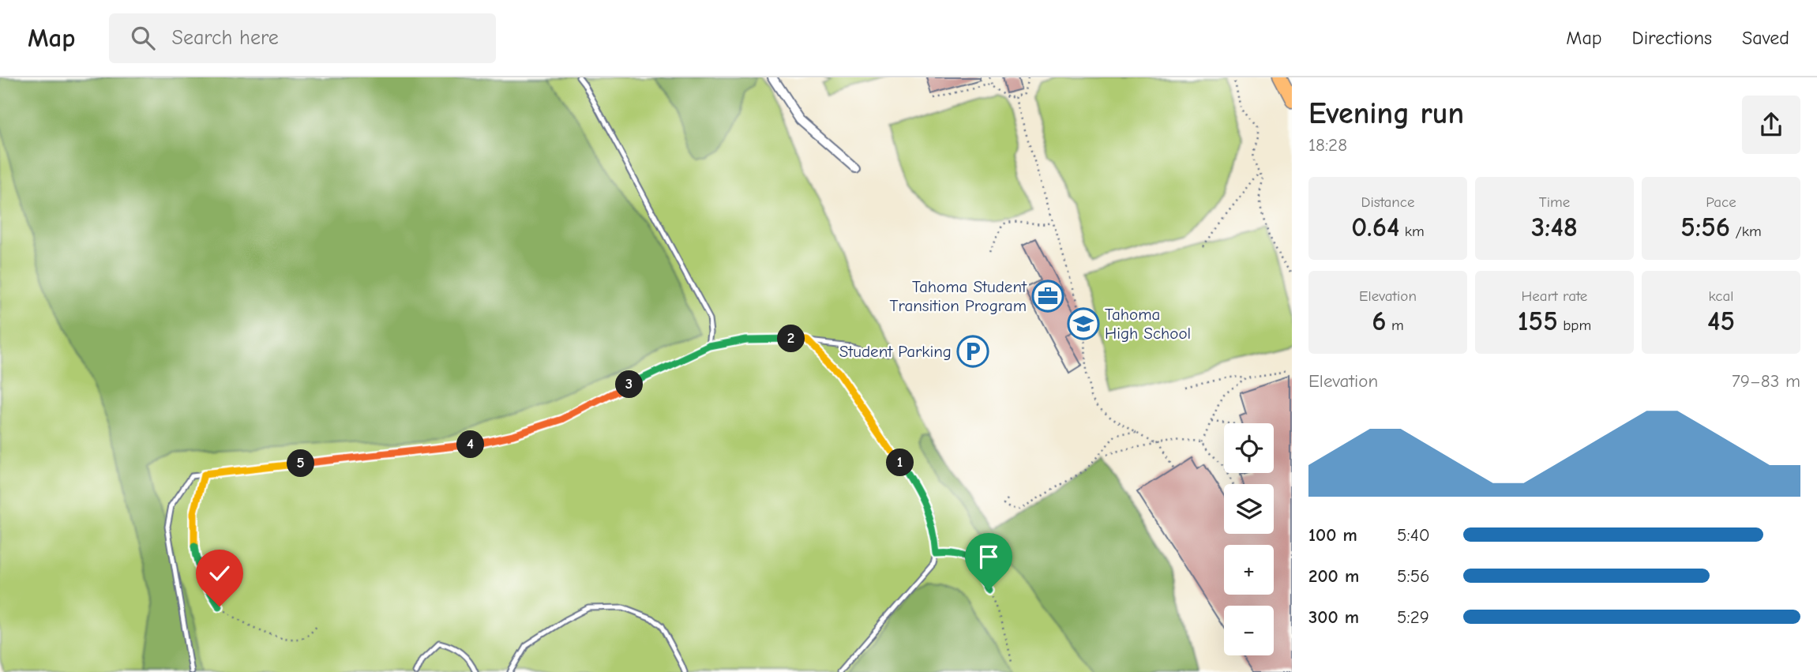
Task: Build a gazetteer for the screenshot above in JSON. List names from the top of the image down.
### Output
{
  "places": {
    "office": ["Tahoma Student Transition Program"],
    "school or university": ["Tahoma High School"],
    "parking": ["Student Parking"]
  },
  "page": {
    "header": "Map",
    "search": "Search here",
    "nav": ["Map", "Directions", "Saved"],
    "heading": ["Evening run", "18:28"],
    "stats": [
      ["Distance", "0.64 km"],
      ["Time", "3:48"],
      ["Pace", "5:56 /km"],
      ["Elevation", "6 m"],
      ["Heart rate", "155 bpm"],
      ["kcal", "45"]
    ],
    "pins": [
      "2",
      "3",
      "4",
      "1",
      "5"
    ],
    "chart": ["Elevation", "79–83 m"],
    "map_buttons": ["+", "−"],
    "list": [
      {
        "name": "100 m",
        "note": "5:40"
      },
      {
        "name": "200 m",
        "note": "5:56"
      },
      {
        "name": "300 m",
        "note": "5:29"
      }
    ]
  }
}
